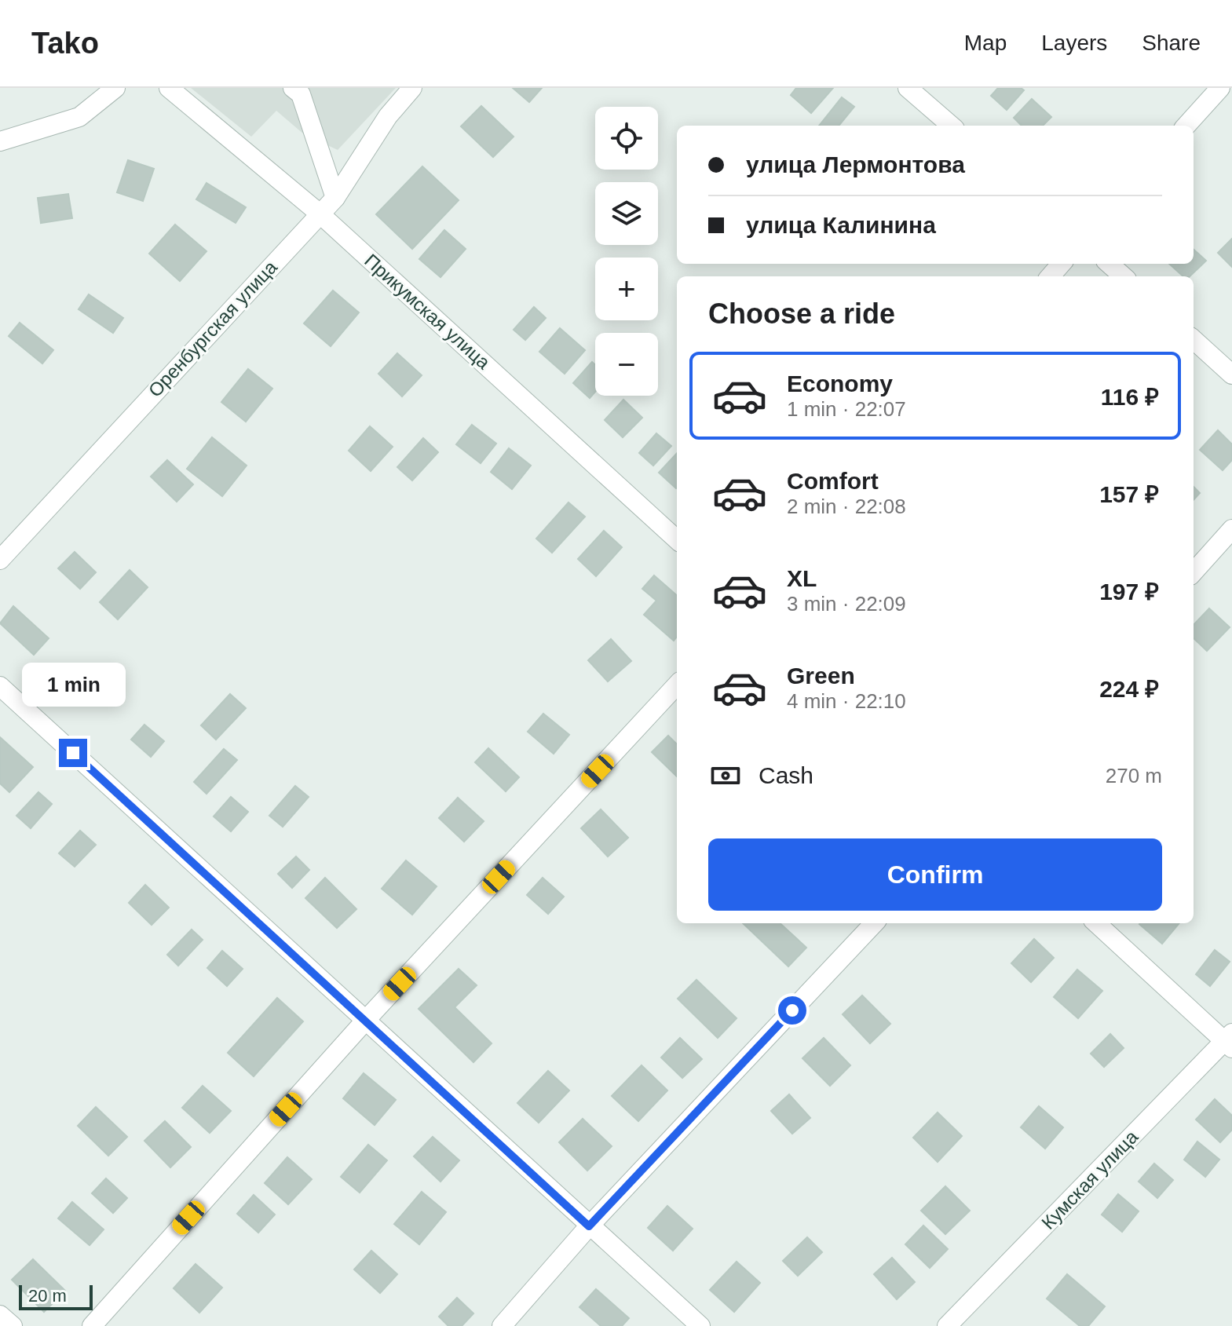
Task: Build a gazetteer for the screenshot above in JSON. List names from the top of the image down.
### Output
{
  "streets": {
    "street": ["Прикумская улица", "Оренбургская улица", "Кумская улица"]
  },
  "crossings": [
    ["Прикумская улица", "Оренбургская улица"]
  ],
  "scale_bar": "20 m",
  "page": {
    "header": "Tako",
    "nav": ["Map", "Layers", "Share"],
    "map_buttons": ["+", "−"],
    "banner": ["улица Лермонтова", "улица Калинина"],
    "heading": "Choose a ride",
    "list": [
      {
        "name": "Economy",
        "note": "1 min · 22:07",
        "value": "116 ₽"
      },
      {
        "name": "Comfort",
        "note": "2 min · 22:08",
        "value": "157 ₽"
      },
      {
        "name": "XL",
        "note": "3 min · 22:09",
        "value": "197 ₽"
      },
      {
        "name": "Green",
        "note": "4 min · 22:10",
        "value": "224 ₽"
      }
    ],
    "bubble": "1 min",
    "pay": ["Cash", "270 m"],
    "buttons": "Confirm",
    "scale": "20 m"
  }
}
